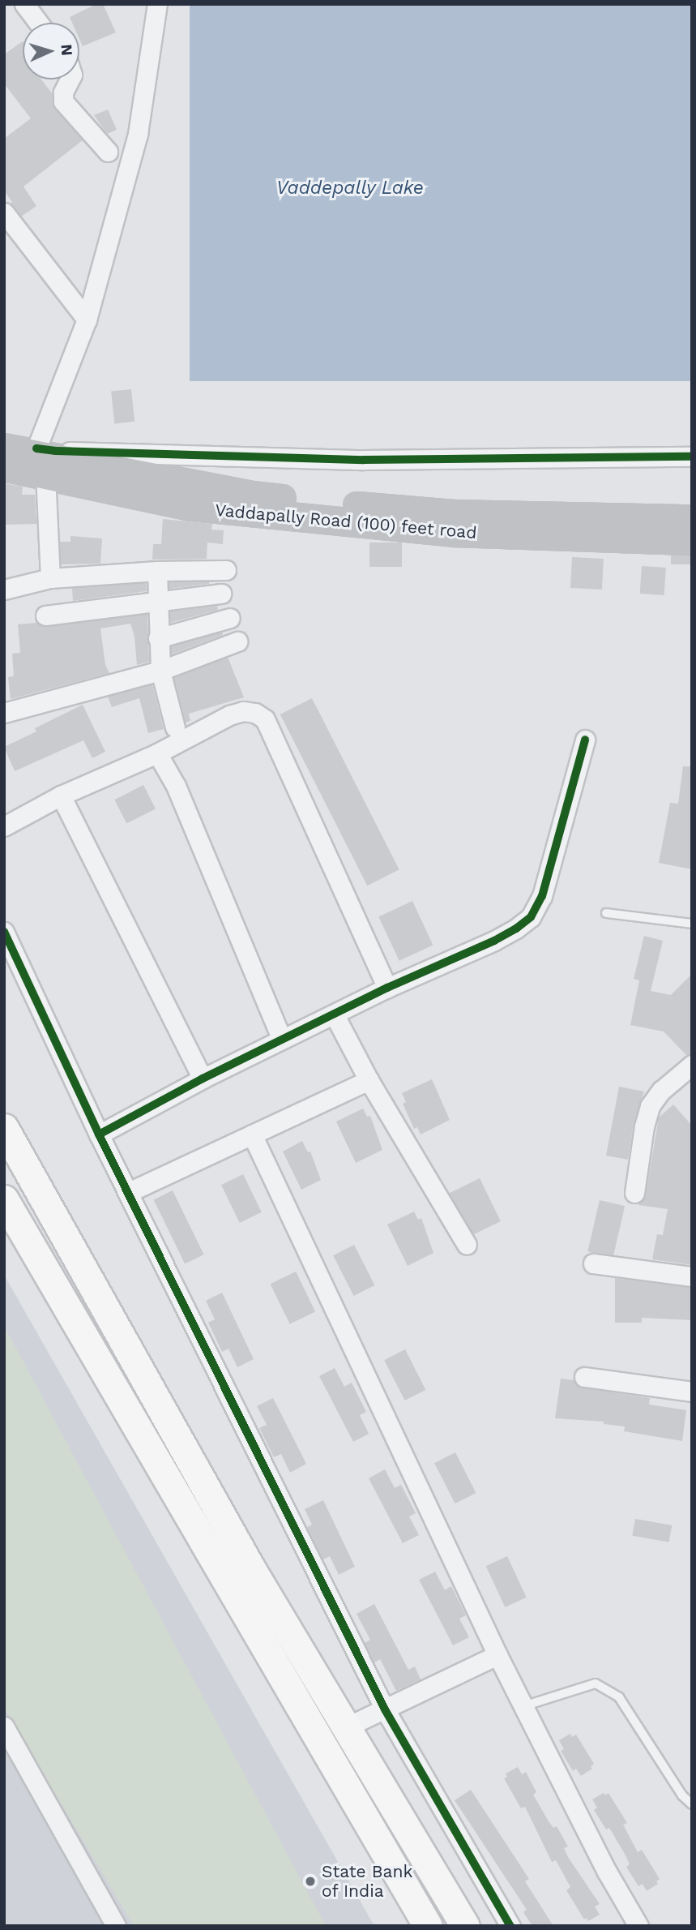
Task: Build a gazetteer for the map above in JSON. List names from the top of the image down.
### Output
{
  "streets": {
    "main road": ["Vaddapally Road (100) feet road"]
  },
  "water": ["Vaddepally Lake"],
  "places": ["State Bank of India"],
  "north": "right"
}
